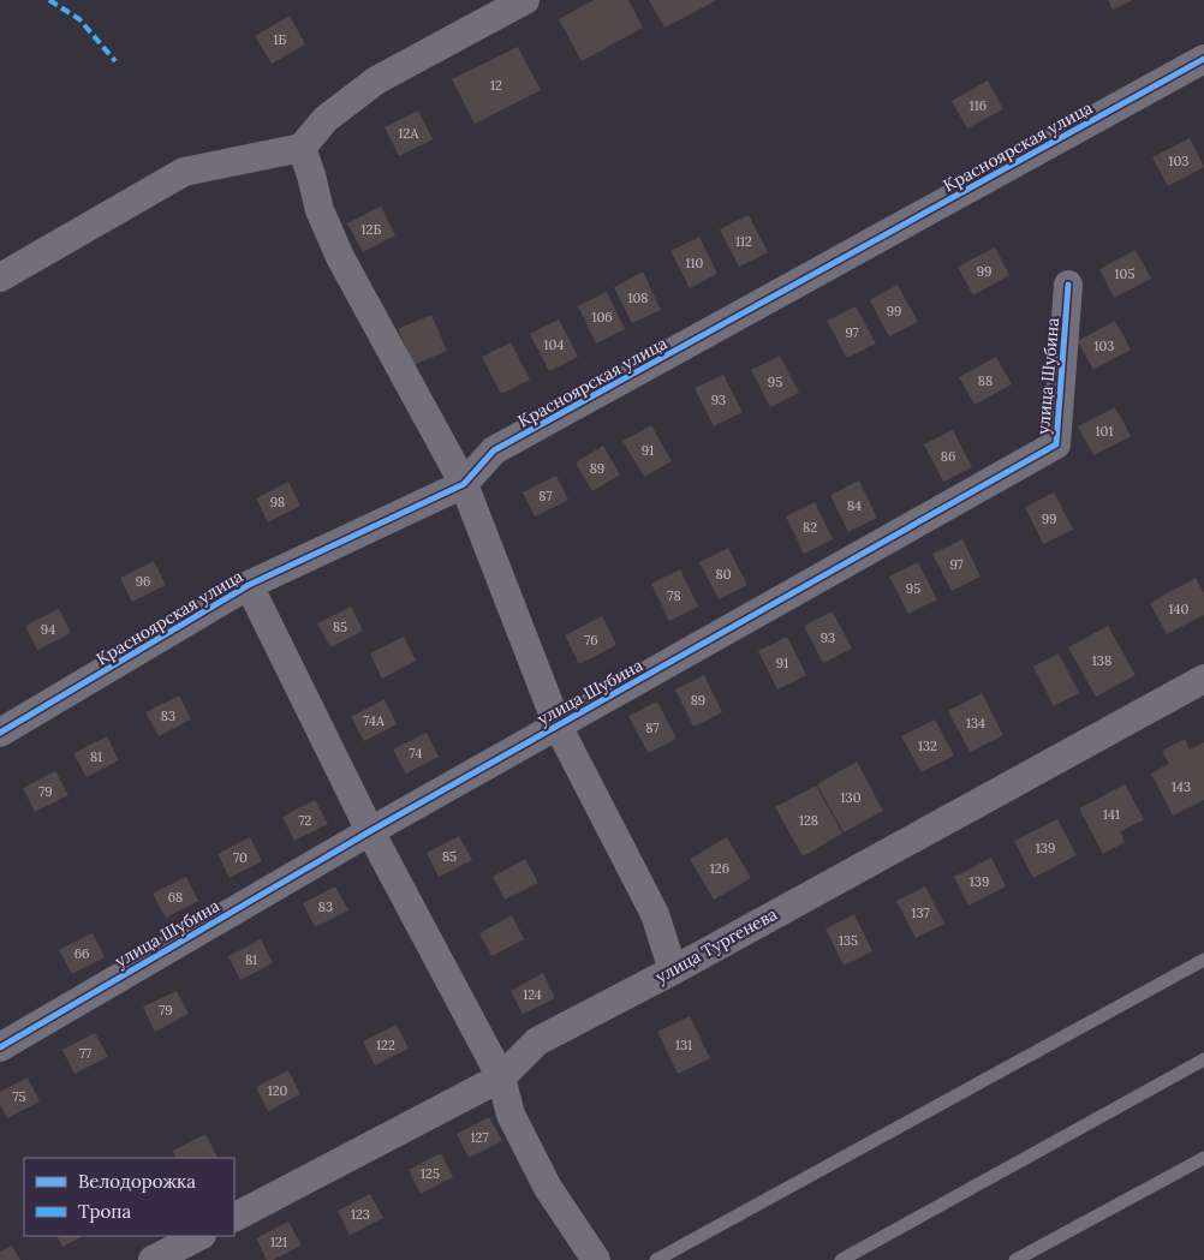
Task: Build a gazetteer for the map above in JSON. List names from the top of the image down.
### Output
{
  "streets": {
    "street": ["Красноярская улица", "улица Шубина", "улица Тургенева"]
  },
  "house_numbers": [
    "1Б",
    "12",
    "116",
    "12А",
    "103",
    "12Б",
    "112",
    "110",
    "99",
    "105",
    "108",
    "99",
    "106",
    "97",
    "104",
    "103",
    "88",
    "95",
    "93",
    "101",
    "91",
    "86",
    "89",
    "87",
    "98",
    "84",
    "99",
    "82",
    "97",
    "80",
    "96",
    "95",
    "78",
    "140",
    "85",
    "94",
    "93",
    "76",
    "138",
    "91",
    "89",
    "83",
    "74А",
    "134",
    "87",
    "132",
    "74",
    "81",
    "143",
    "79",
    "130",
    "141",
    "72",
    "128",
    "139",
    "85",
    "70",
    "126",
    "139",
    "68",
    "83",
    "137",
    "135",
    "66",
    "81",
    "124",
    "79",
    "122",
    "131",
    "77",
    "120",
    "75",
    "127",
    "125",
    "123",
    "121"
  ],
  "legend": ["Велодорожка", "Тропа"]
}
